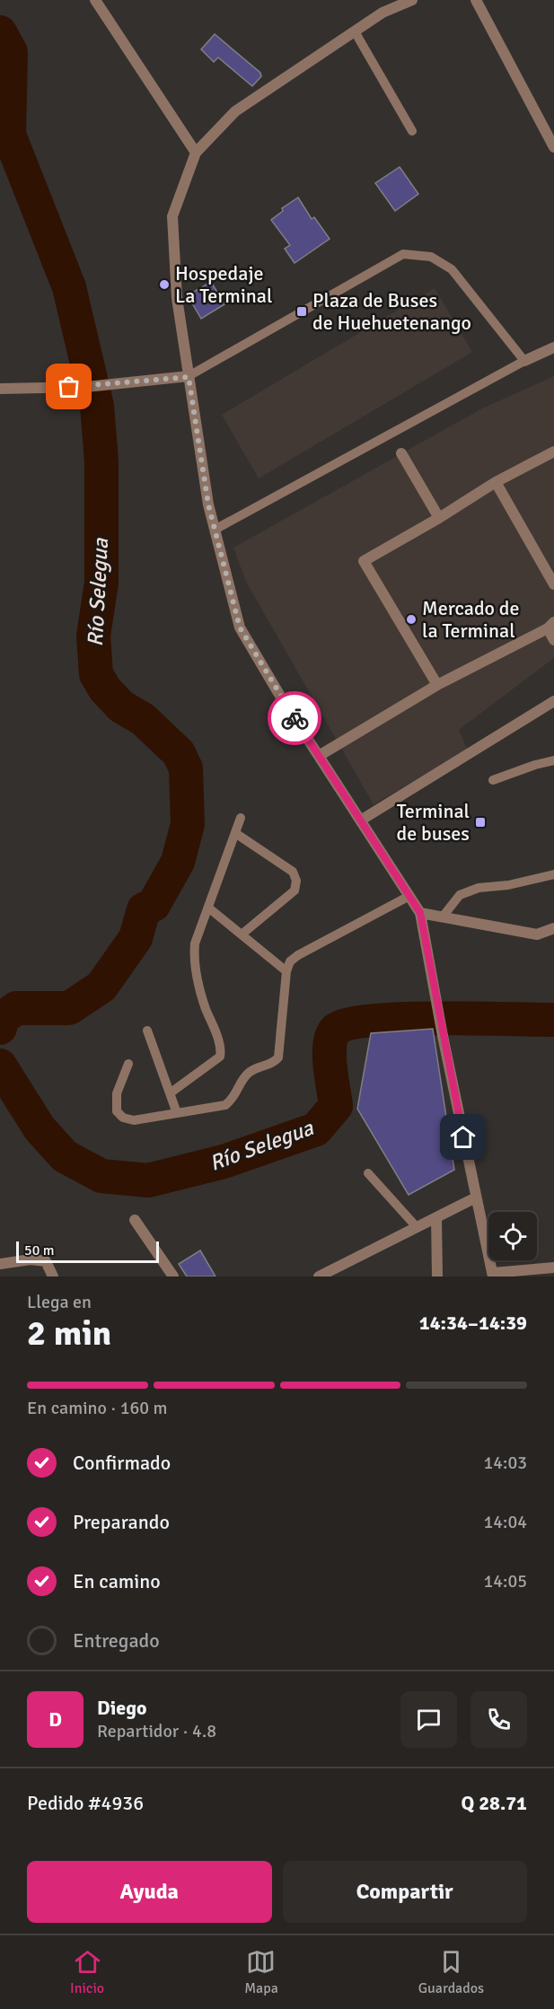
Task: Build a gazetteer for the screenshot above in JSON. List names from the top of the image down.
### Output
{
  "water": ["Río Selegua"],
  "places": {
    "other": ["Hospedaje La Terminal", "Mercado de la Terminal"],
    "transit": ["Plaza de Buses de Huehuetenango", "Terminal de buses"]
  },
  "scale_bar": "50 m",
  "page": {
    "scale": "50 m",
    "heading": ["2 min", "Llega en", "14:34–14:39"],
    "panel": [
      "Diego",
      "Repartidor · 4.8",
      "Pedido #4936",
      "Q 28.71"
    ],
    "bar": "En camino · 160 m",
    "list": [
      ["Confirmado", "14:03"],
      ["Preparando", "14:04"],
      ["En camino", "14:05"],
      "Entregado"
    ],
    "round": "D",
    "buttons": ["Ayuda", "Compartir"],
    "tabs": ["Inicio", "Mapa", "Guardados"]
  }
}
